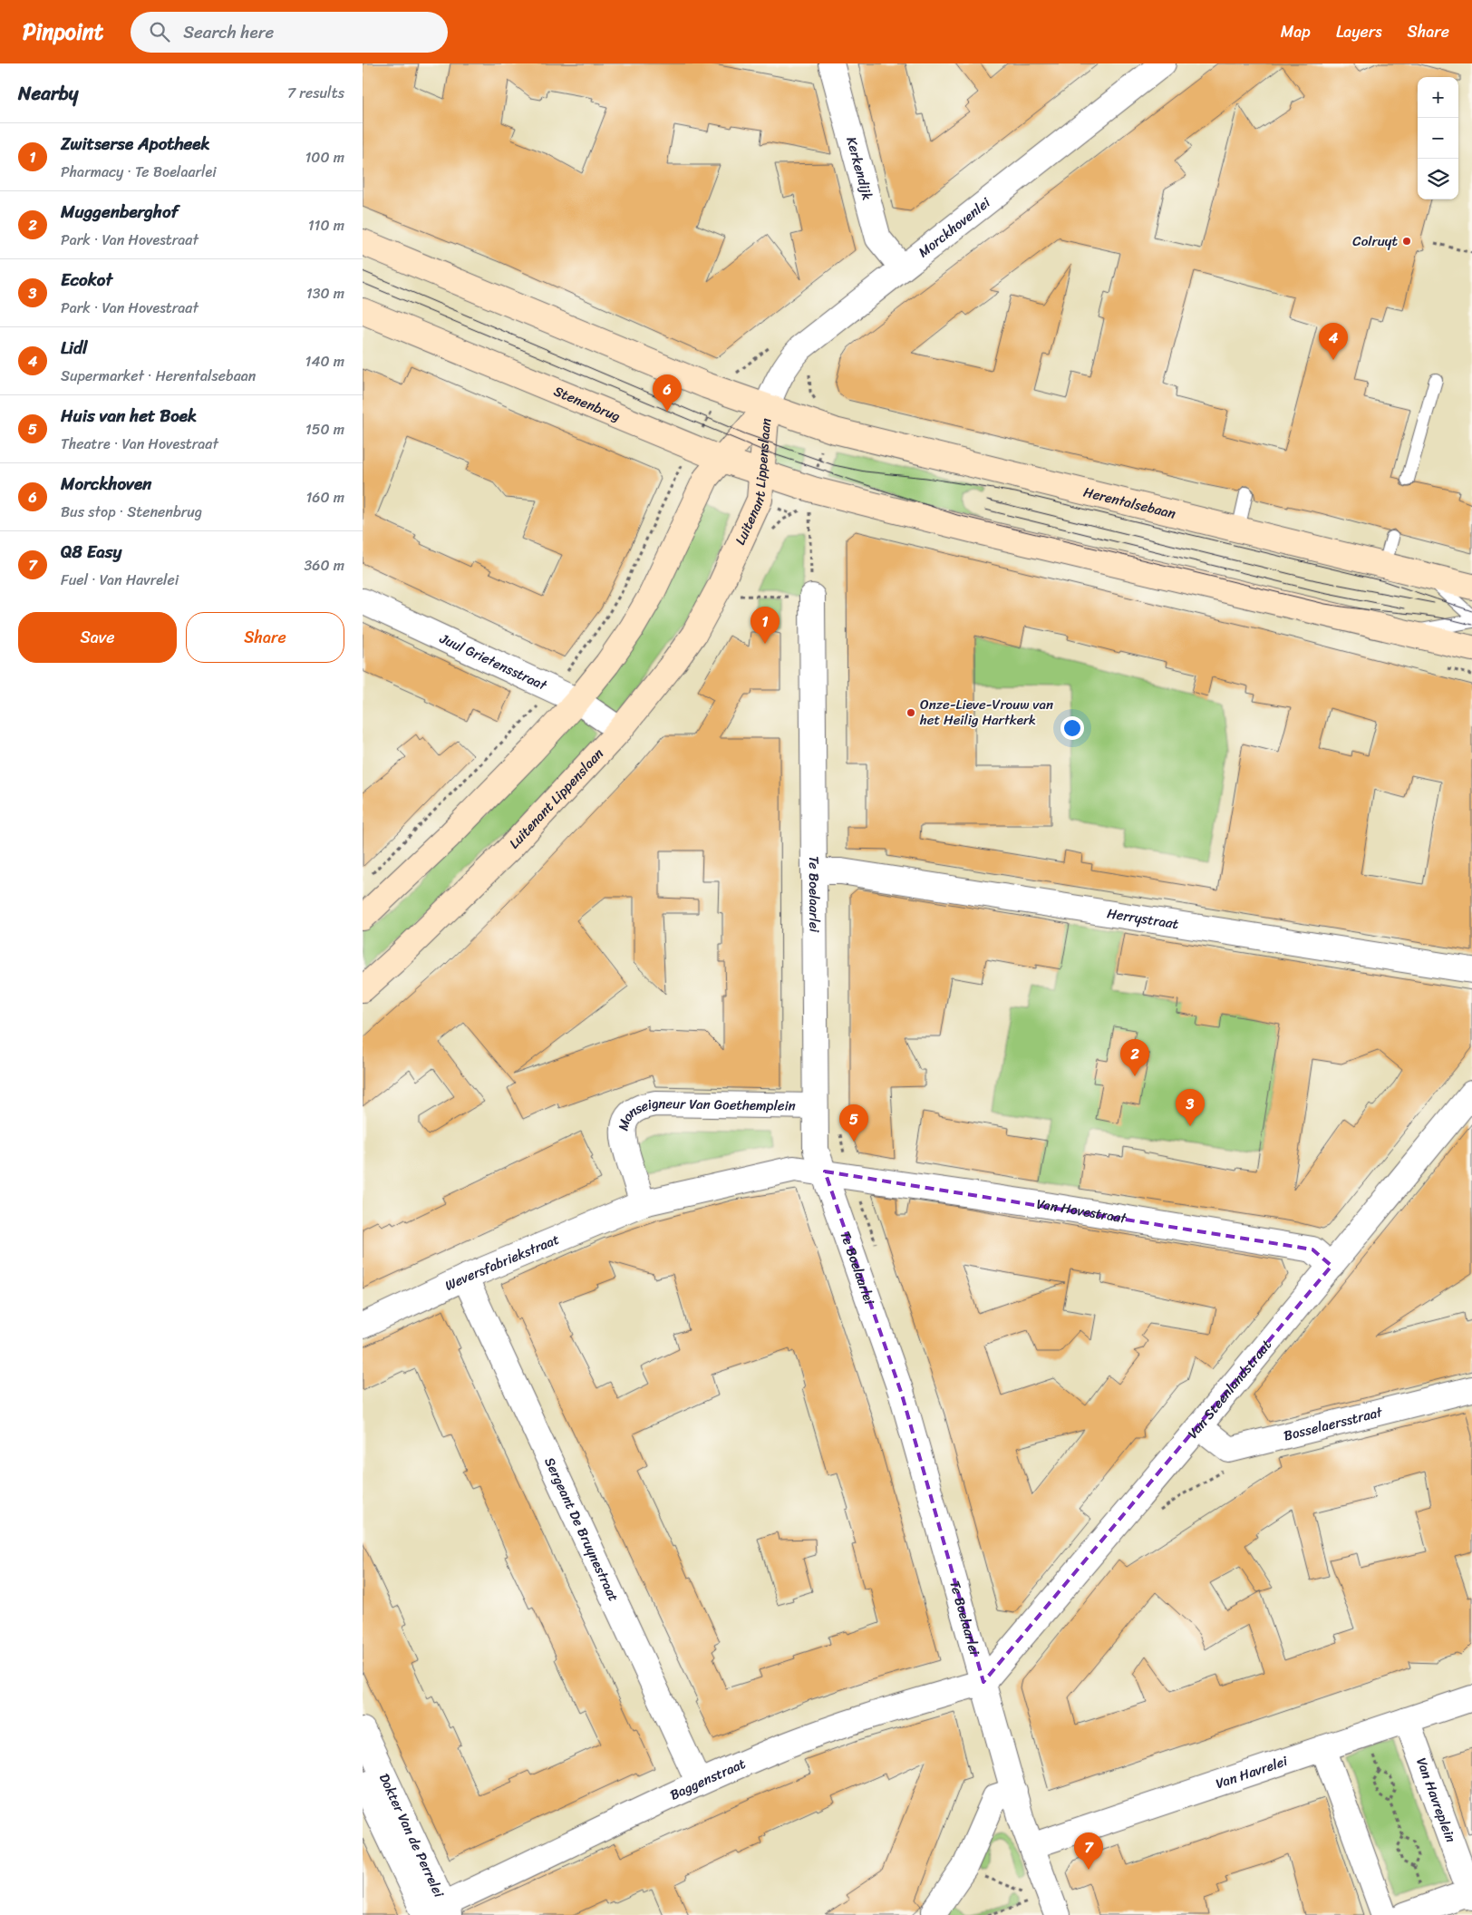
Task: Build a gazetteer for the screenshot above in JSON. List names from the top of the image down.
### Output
{
  "streets": {
    "main road": ["Stenenbrug", "Luitenant Lippenslaan", "Herentalsebaan"],
    "street": [
      "Kerkendijk",
      "Morckhovenlei",
      "Juul Grietensstraat",
      "Te Boelaarlei",
      "Herrystraat",
      "Monseigneur Van Goethemplein",
      "Van Hovestraat",
      "Weversfabriekstraat",
      "Van Steenlandstraat",
      "Bosselaersstraat",
      "Sergeant De Bruynestraat",
      "Van Havrelei",
      "Baggenstraat",
      "Van Havreplein",
      "Dokter Van de Perrelei"
    ]
  },
  "crossings": [
    ["Kerkendijk", "Morckhovenlei"],
    ["Morckhovenlei", "Luitenant Lippenslaan"],
    ["Morckhovenlei", "Herentalsebaan"],
    ["Stenenbrug", "Luitenant Lippenslaan"],
    ["Luitenant Lippenslaan", "Herentalsebaan"],
    ["Luitenant Lippenslaan", "Juul Grietensstraat"],
    ["Te Boelaarlei", "Herrystraat"],
    ["Te Boelaarlei", "Monseigneur Van Goethemplein"],
    ["Te Boelaarlei", "Van Hovestraat"],
    ["Te Boelaarlei", "Van Steenlandstraat"],
    ["Te Boelaarlei", "Van Havrelei"],
    ["Te Boelaarlei", "Baggenstraat"],
    ["Monseigneur Van Goethemplein", "Weversfabriekstraat"],
    ["Van Hovestraat", "Van Steenlandstraat"],
    ["Weversfabriekstraat", "Sergeant De Bruynestraat"],
    ["Van Steenlandstraat", "Bosselaersstraat"],
    ["Van Steenlandstraat", "Baggenstraat"],
    ["Sergeant De Bruynestraat", "Baggenstraat"],
    ["Van Havrelei", "Van Havreplein"],
    ["Baggenstraat", "Dokter Van de Perrelei"]
  ],
  "places": ["Colruyt", "Onze-Lieve-Vrouw van het Heilig Hartkerk"],
  "page": {
    "header": "Pinpoint",
    "search": "Search here",
    "nav": ["Map", "Layers", "Share"],
    "heading": ["Nearby", "7 results"],
    "map_buttons": ["+", "−"],
    "list": [
      {
        "mark": "1",
        "name": "Zwitserse Apotheek",
        "note": "Pharmacy · Te Boelaarlei",
        "value": "100 m"
      },
      {
        "mark": "2",
        "name": "Muggenberghof",
        "note": "Park · Van Hovestraat",
        "value": "110 m"
      },
      {
        "mark": "3",
        "name": "Ecokot",
        "note": "Park · Van Hovestraat",
        "value": "130 m"
      },
      {
        "mark": "4",
        "name": "Lidl",
        "note": "Supermarket · Herentalsebaan",
        "value": "140 m"
      },
      {
        "mark": "5",
        "name": "Huis van het Boek",
        "note": "Theatre · Van Hovestraat",
        "value": "150 m"
      },
      {
        "mark": "6",
        "name": "Morckhoven",
        "note": "Bus stop · Stenenbrug",
        "value": "160 m"
      },
      {
        "mark": "7",
        "name": "Q8 Easy",
        "note": "Fuel · Van Havrelei",
        "value": "360 m"
      }
    ],
    "pins": [
      "4",
      "6",
      "1",
      "2",
      "3",
      "5",
      "7"
    ],
    "buttons": ["Save", "Share"]
  }
}
